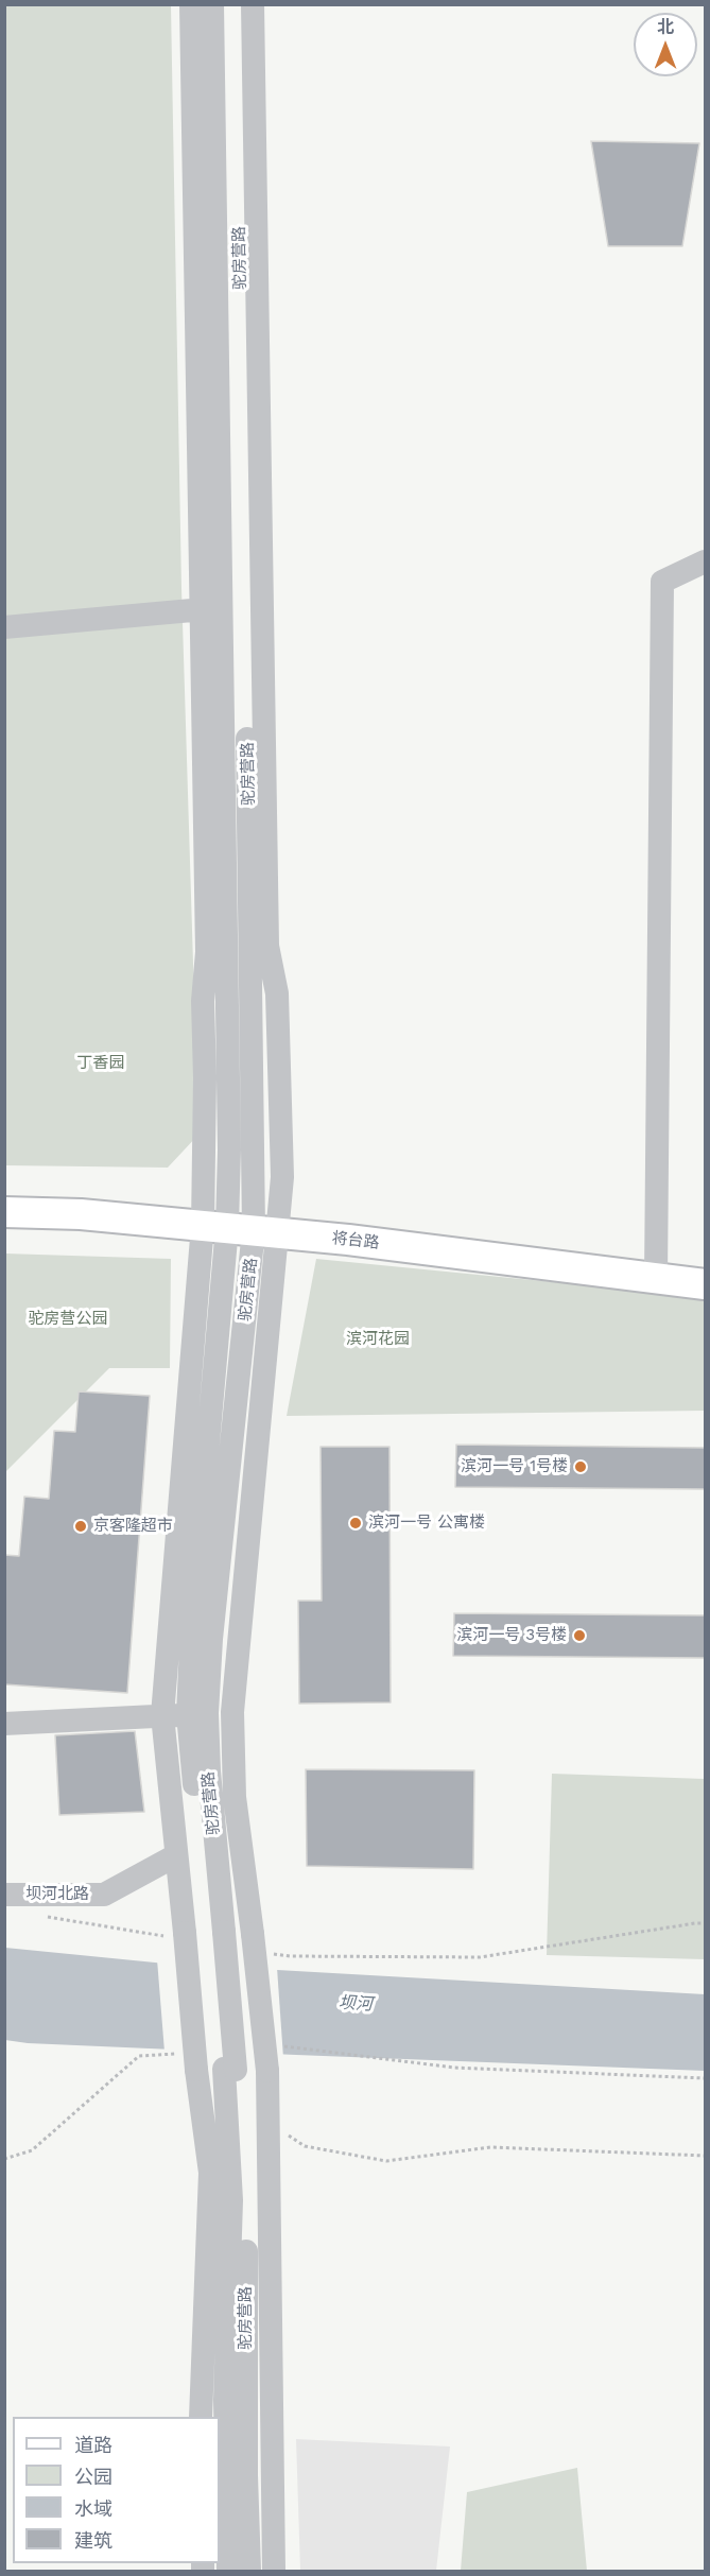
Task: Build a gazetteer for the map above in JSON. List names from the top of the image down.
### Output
{
  "streets": {
    "main road": ["将台路"],
    "street": ["驼房营路", "坝河北路"]
  },
  "crossings": [
    ["驼房营路", "将台路"]
  ],
  "water": ["坝河"],
  "parks": ["丁香园", "驼房营公园", "滨河花园"],
  "places": [
    "滨河一号 1号楼",
    "滨河一号 公寓楼",
    "京客隆超市",
    "滨河一号 3号楼"
  ],
  "legend": [
    "道路",
    "公园",
    "水域",
    "建筑"
  ],
  "north": "top"
}
